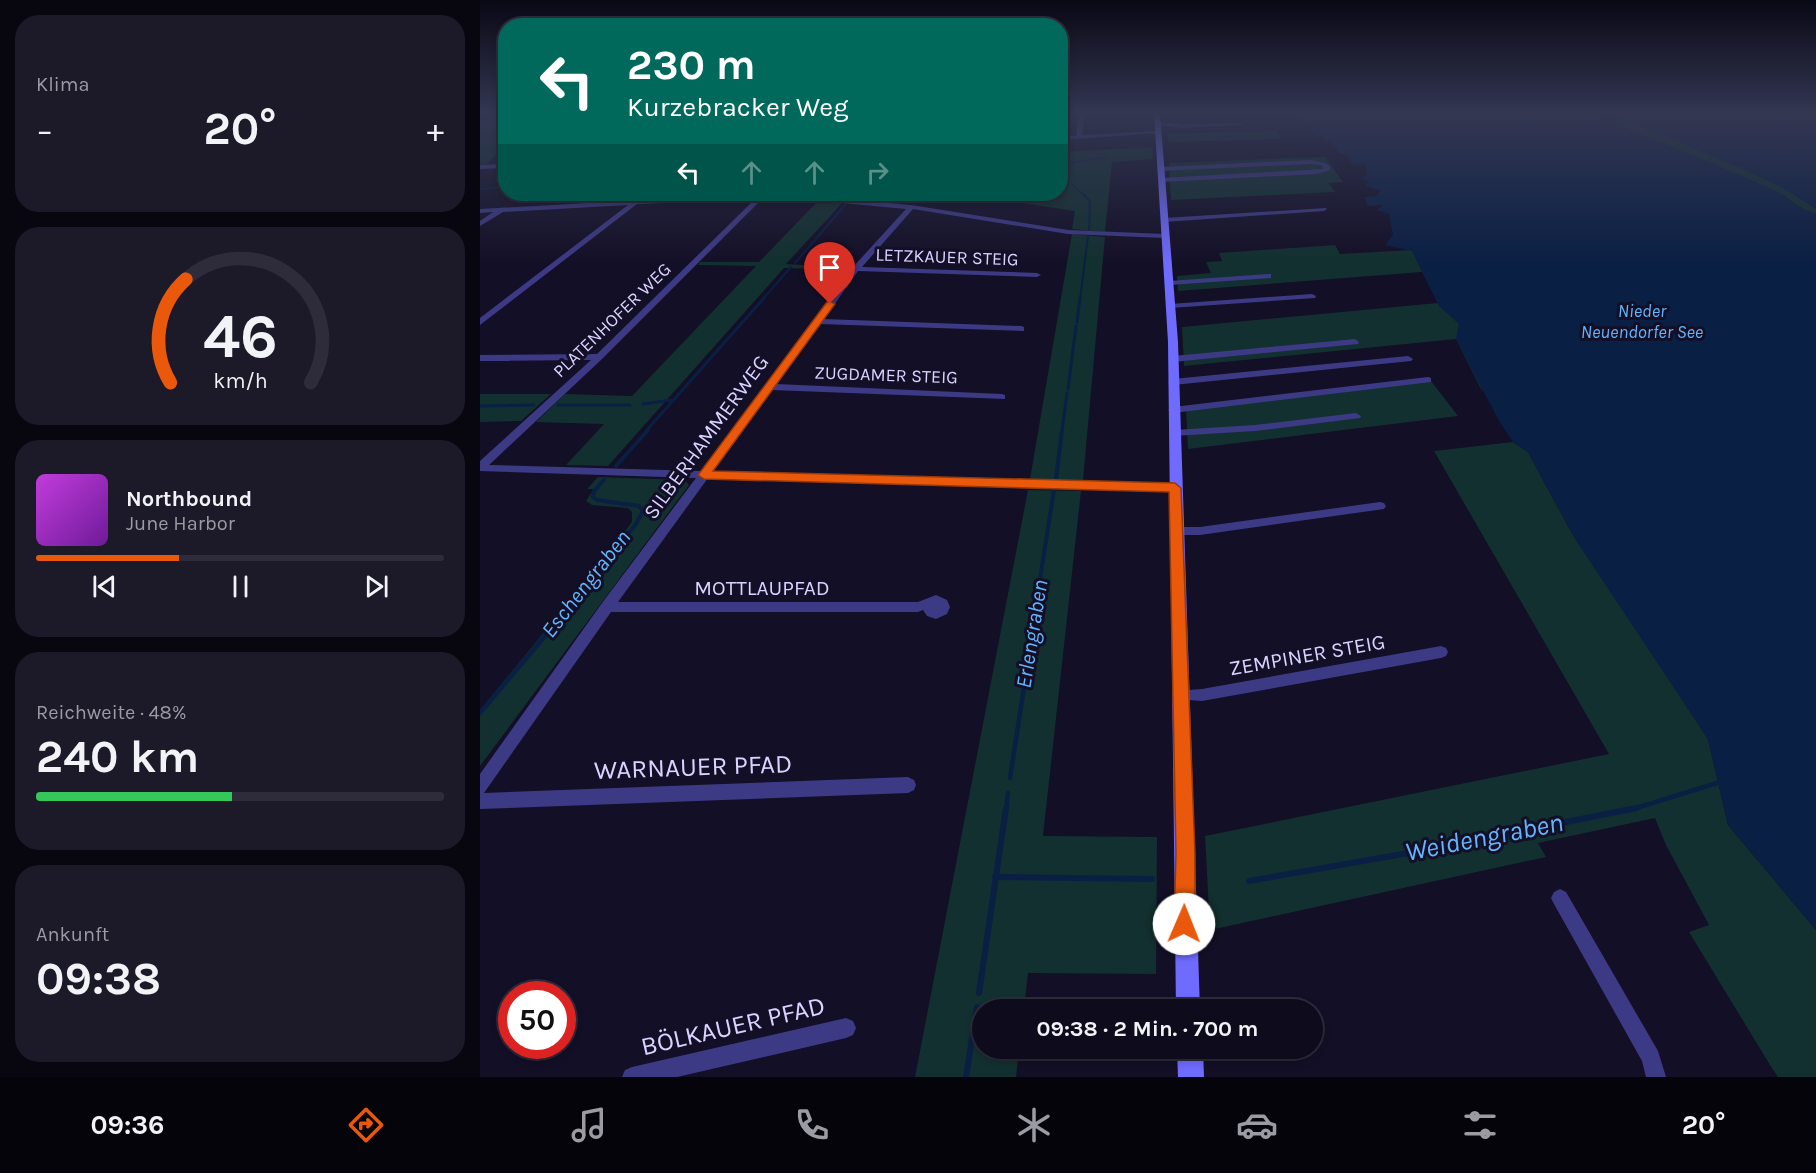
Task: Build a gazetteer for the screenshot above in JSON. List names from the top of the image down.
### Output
{
  "streets": {
    "street": [
      "LETZKAUER STEIG",
      "PLATENHOFER WEG",
      "ZUGDAMER STEIG",
      "SILBERHAMMERWEG",
      "MOTTLAUPFAD",
      "ZEMPINER STEIG",
      "WARNAUER PFAD",
      "BÖLKAUER PFAD"
    ]
  },
  "crossings": [
    ["LETZKAUER STEIG", "SILBERHAMMERWEG"],
    ["ZUGDAMER STEIG", "SILBERHAMMERWEG"],
    ["SILBERHAMMERWEG", "MOTTLAUPFAD"]
  ],
  "water": [
    "Nieder Neuendorfer See",
    "Eschengraben",
    "Erlengraben",
    "Weidengraben"
  ],
  "page": {
    "tile": [
      "Klima",
      ["Reichweite · 48%", "240 km"],
      ["Ankunft", "09:38"]
    ],
    "turn": ["230 m", "Kurzebracker Weg"],
    "heat": ["−", "20°", "+"],
    "song": ["Northbound", "June Harbor"],
    "limit": "50",
    "trip": "09:38 · 2 Min. · 700 m",
    "tabs": ["09:36", "20°"],
    "gauge": ["46", "km/h"]
  }
}
